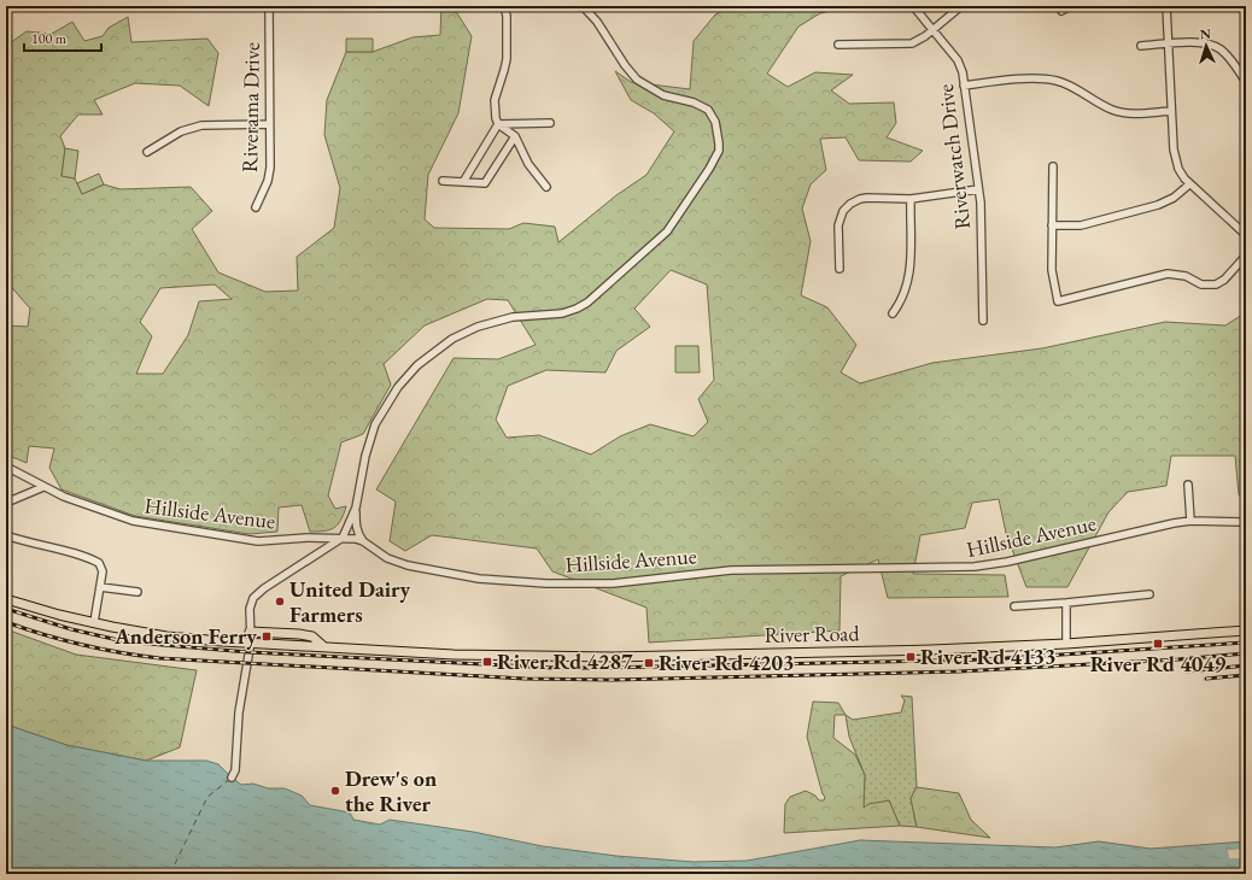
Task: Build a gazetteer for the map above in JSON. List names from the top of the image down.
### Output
{
  "streets": {
    "main road": ["River Road"],
    "street": ["Riverama Drive", "Riverwatch Drive", "Hillside Avenue"]
  },
  "places": {
    "other": ["United Dairy Farmers", "Drew's on the River"],
    "transit": [
      "Anderson Ferry",
      "River Rd 4049",
      "River Rd 4133",
      "River Rd 4287",
      "River Rd 4203"
    ]
  },
  "scale_bar": "100 m",
  "north": "top"
}
